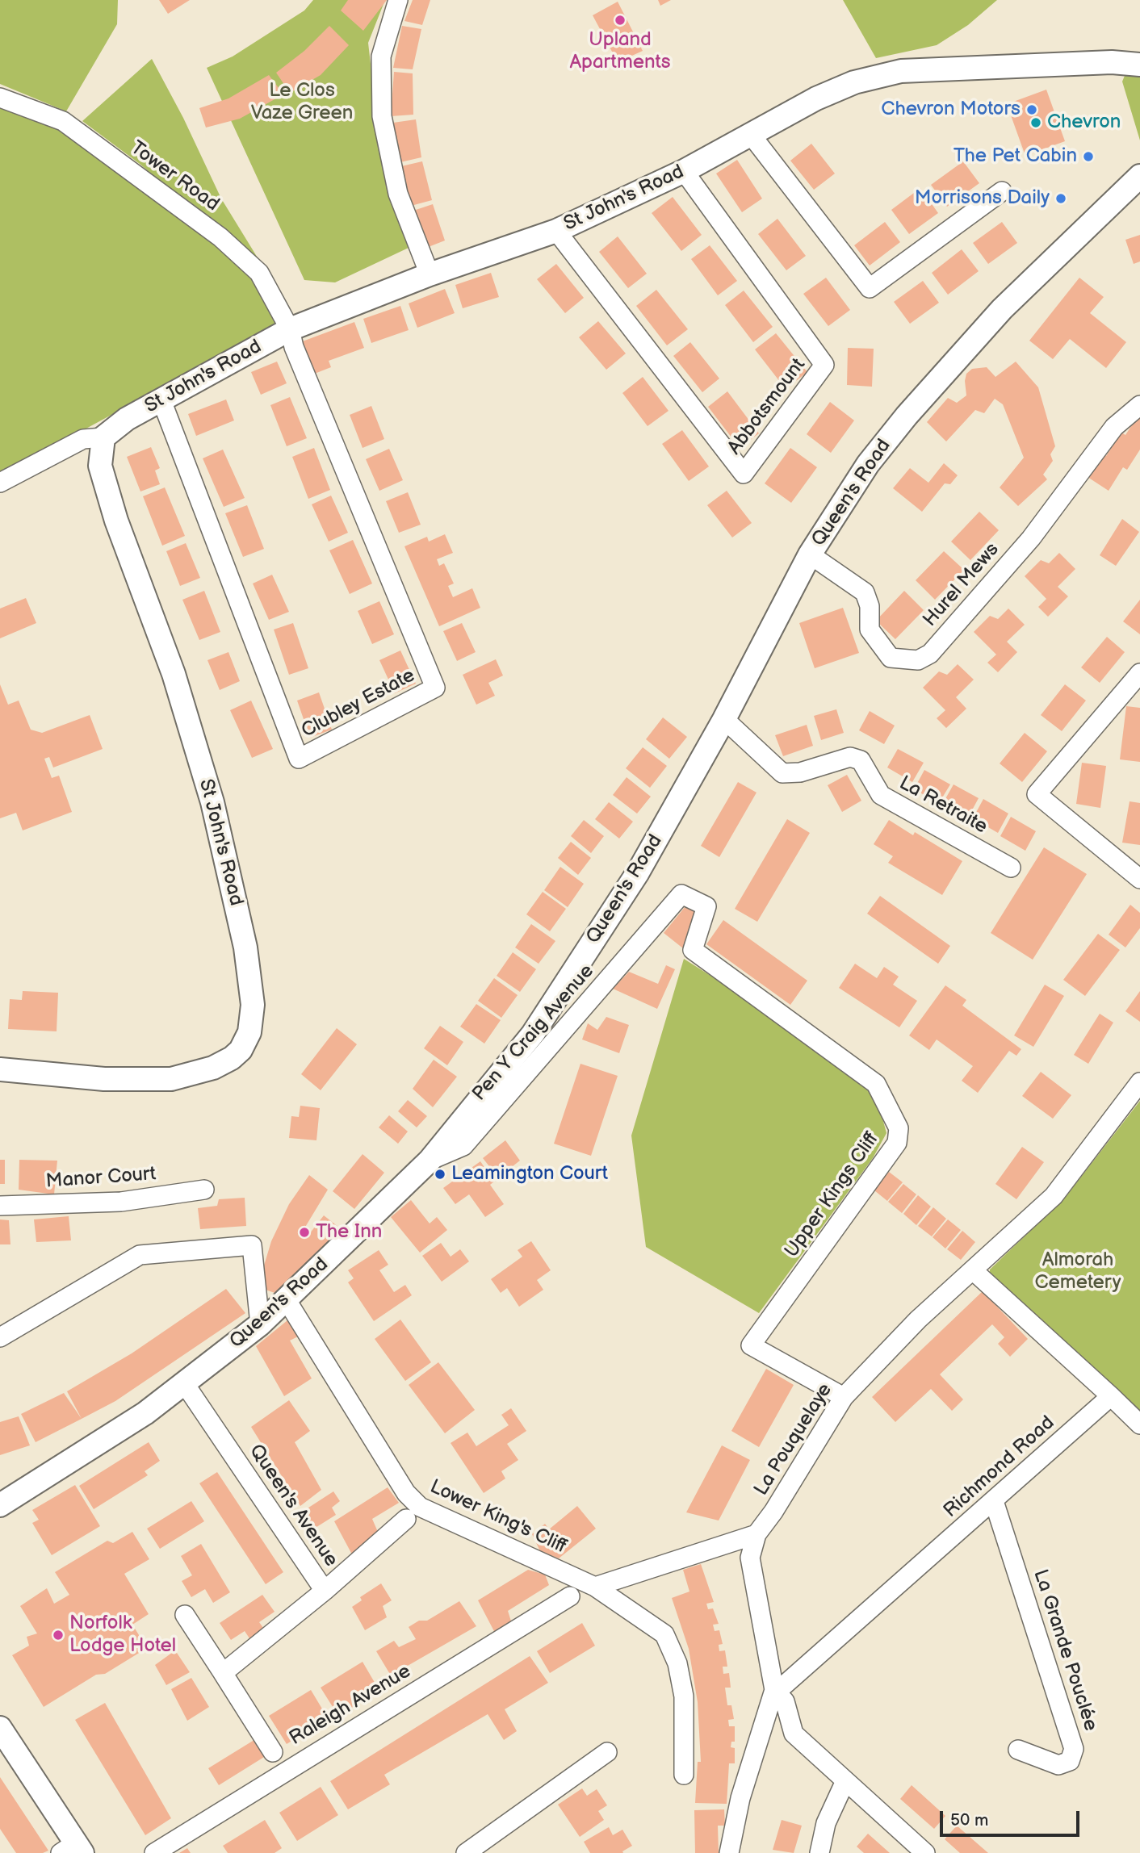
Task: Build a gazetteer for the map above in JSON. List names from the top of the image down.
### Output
{
  "streets": {
    "main road": ["St John's Road", "Queen's Road"],
    "street": [
      "Tower Road",
      "Abbotsmount",
      "Hurel Mews",
      "Clubley Estate",
      "La Retraite",
      "Pen Y Craig Avenue",
      "Manor Court",
      "Upper Kings Cliff",
      "La Pouquelaye",
      "Richmond Road",
      "Queen's Avenue",
      "Lower King's Cliff",
      "La Grande Pouclée",
      "Raleigh Avenue"
    ]
  },
  "crossings": [
    ["Tower Road", "St John's Road"],
    ["Tower Road", "Clubley Estate"],
    ["St John's Road", "Abbotsmount"],
    ["St John's Road", "Clubley Estate"],
    ["Queen's Road", "Hurel Mews"],
    ["Queen's Road", "La Retraite"],
    ["Queen's Road", "Pen Y Craig Avenue"],
    ["Queen's Road", "Queen's Avenue"],
    ["Queen's Road", "Lower King's Cliff"],
    ["Pen Y Craig Avenue", "Upper Kings Cliff"],
    ["Upper Kings Cliff", "La Pouquelaye"],
    ["La Pouquelaye", "Richmond Road"],
    ["Richmond Road", "La Grande Pouclée"]
  ],
  "parks": ["Le Clos Vaze Green", "Almorah Cemetery"],
  "places": [
    "Upland Apartments",
    "Chevron Motors",
    "Chevron",
    "The Pet Cabin",
    "Morrisons Daily",
    "Leamington Court",
    "The Inn",
    "Norfolk Lodge Hotel"
  ],
  "scale_bar": "50 m"
}
